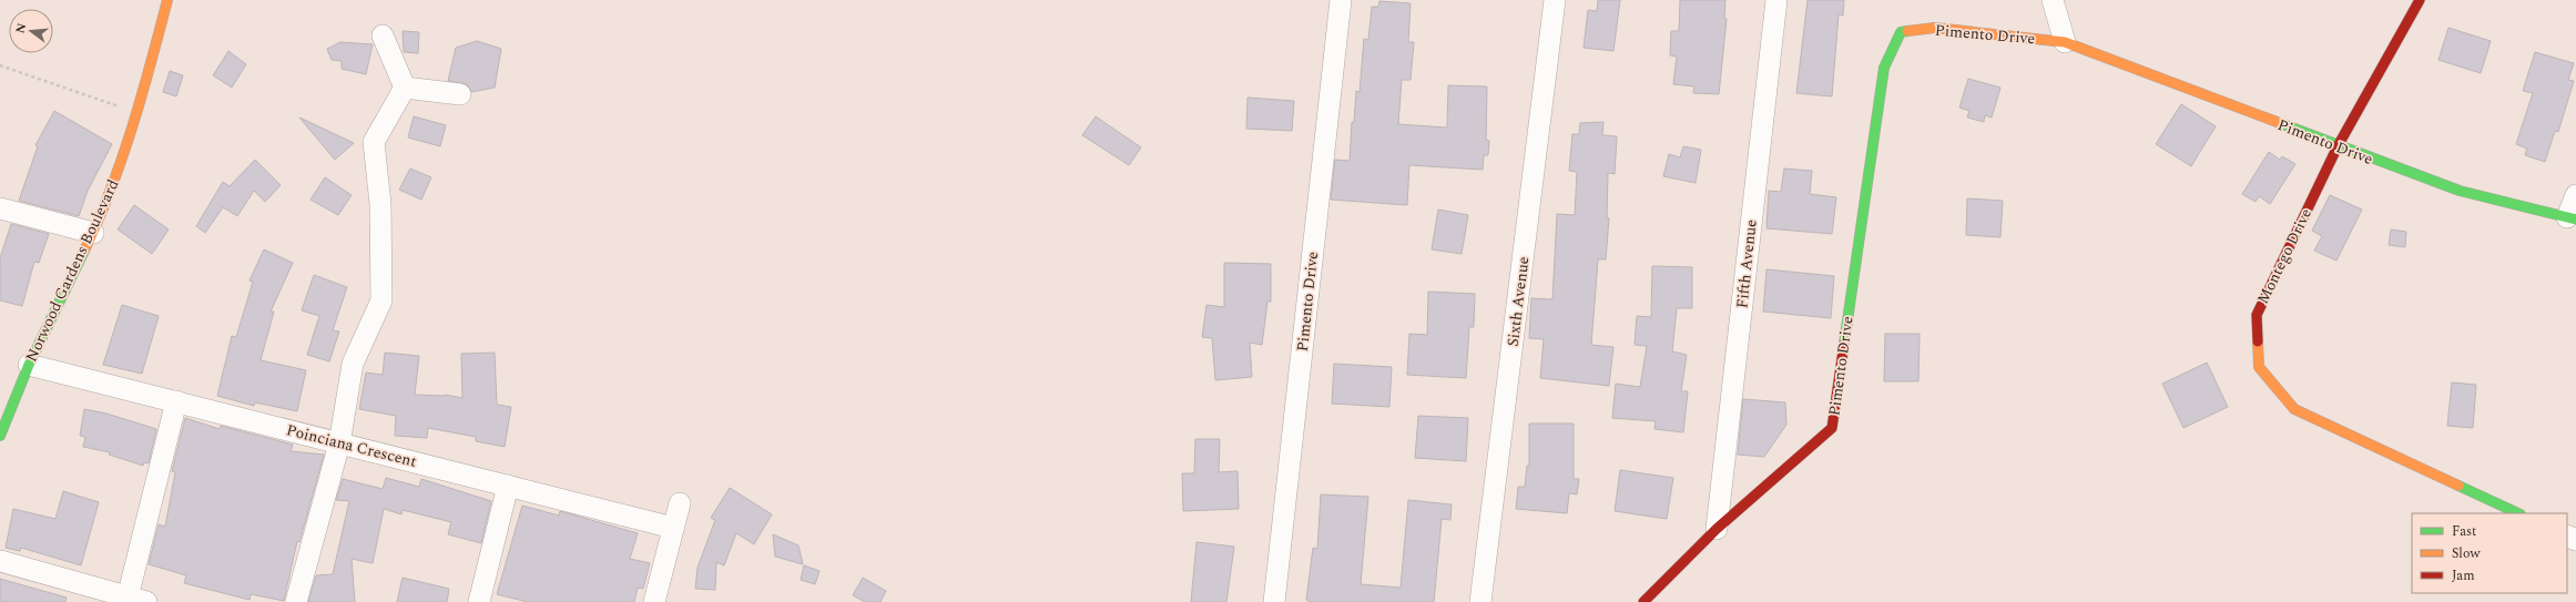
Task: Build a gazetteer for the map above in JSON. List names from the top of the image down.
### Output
{
  "streets": {
    "street": [
      "Pimento Drive",
      "Montego Drive",
      "Fifth Avenue",
      "Norwood Gardens Boulevard",
      "Sixth Avenue",
      "Poinciana Crescent"
    ]
  },
  "crossings": [
    ["Pimento Drive", "Montego Drive"],
    ["Pimento Drive", "Fifth Avenue"],
    ["Norwood Gardens Boulevard", "Poinciana Crescent"]
  ],
  "legend": ["Fast", "Slow", "Jam"],
  "north": "left"
}
